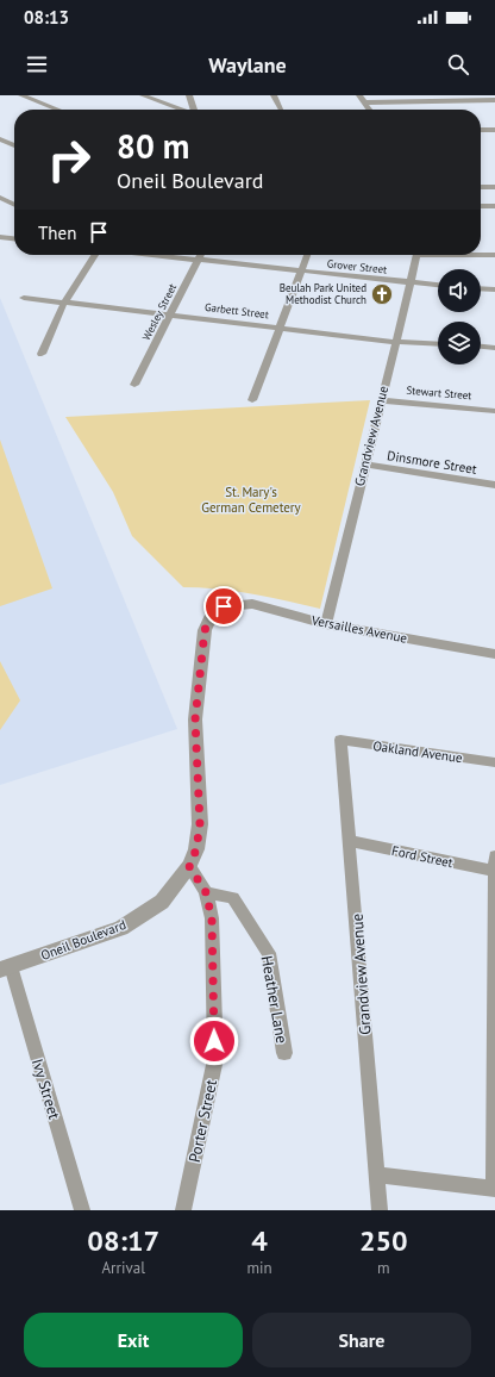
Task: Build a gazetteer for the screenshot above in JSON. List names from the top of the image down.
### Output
{
  "streets": {
    "street": [
      "Grover Street",
      "Garbett Street",
      "Wesley Street",
      "Stewart Street",
      "Grandview Avenue",
      "Dinsmore Street",
      "Versailles Avenue",
      "Oakland Avenue",
      "Ford Street",
      "Oneil Boulevard",
      "Heather Lane",
      "Ivy Street",
      "Porter Street"
    ]
  },
  "crossings": [
    ["Grover Street", "Wesley Street"],
    ["Grover Street", "Grandview Avenue"],
    ["Garbett Street", "Wesley Street"],
    ["Garbett Street", "Grandview Avenue"],
    ["Stewart Street", "Grandview Avenue"],
    ["Grandview Avenue", "Dinsmore Street"],
    ["Grandview Avenue", "Versailles Avenue"],
    ["Grandview Avenue", "Oakland Avenue"],
    ["Grandview Avenue", "Ford Street"],
    ["Versailles Avenue", "Oneil Boulevard"],
    ["Oneil Boulevard", "Ivy Street"],
    ["Oneil Boulevard", "Porter Street"],
    ["Heather Lane", "Porter Street"]
  ],
  "parks": ["St. Mary's German Cemetery"],
  "places": {
    "church": ["Beulah Park United Methodist Church"]
  },
  "page": {
    "status": "08:13",
    "header": "Waylane",
    "turn": ["80 m", "Oneil Boulevard"],
    "then": "Then",
    "eta": [
      "08:17",
      "Arrival",
      "4",
      "min",
      "250",
      "m"
    ],
    "buttons": ["Exit", "Share"]
  }
}
